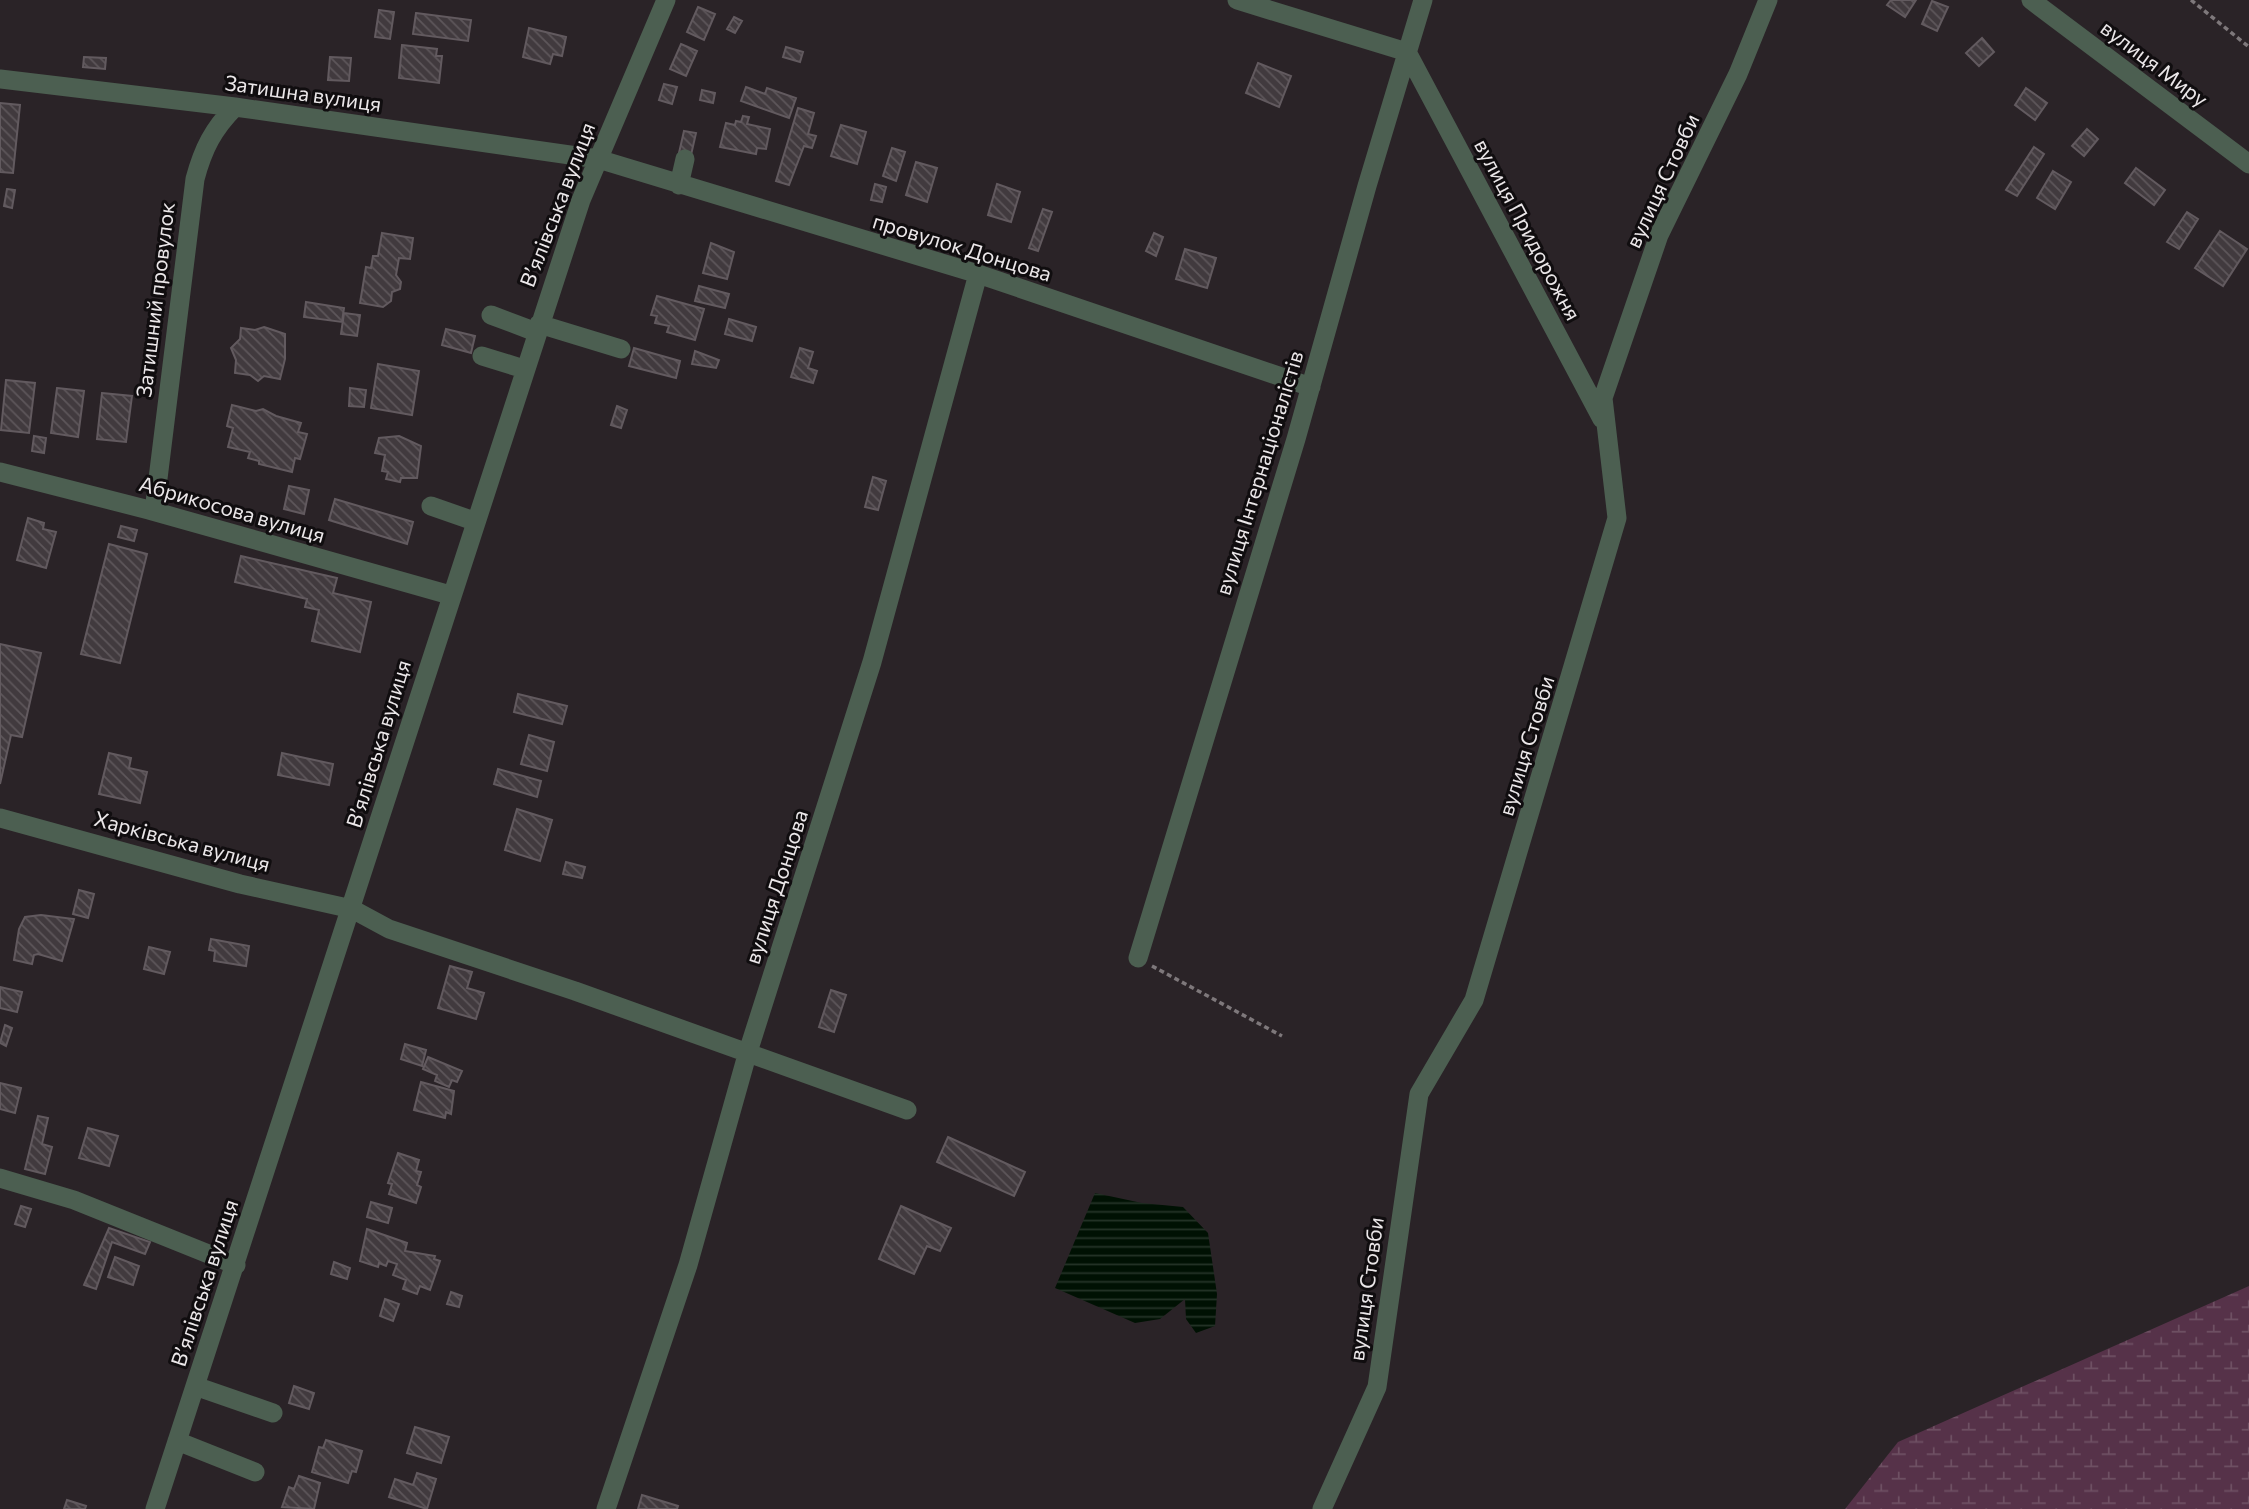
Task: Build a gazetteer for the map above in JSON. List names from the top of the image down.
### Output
{
  "streets": {
    "street": [
      "вулиця Миру",
      "Затишна вулиця",
      "вулиця Стовби",
      "В’ялівська вулиця",
      "вулиця Придорожня",
      "провулок Донцова",
      "Затишний провулок",
      "вулиця Інтернаціоналістів",
      "Абрикосова вулиця",
      "Харківська вулиця",
      "вулиця Донцова"
    ]
  },
  "crossings": [
    ["Затишна вулиця", "В’ялівська вулиця"],
    ["Затишна вулиця", "провулок Донцова"],
    ["Затишна вулиця", "Затишний провулок"],
    ["вулиця Стовби", "вулиця Придорожня"],
    ["В’ялівська вулиця", "провулок Донцова"],
    ["В’ялівська вулиця", "Абрикосова вулиця"],
    ["В’ялівська вулиця", "Харківська вулиця"],
    ["вулиця Придорожня", "вулиця Інтернаціоналістів"],
    ["провулок Донцова", "вулиця Інтернаціоналістів"],
    ["провулок Донцова", "вулиця Донцова"],
    ["Затишний провулок", "Абрикосова вулиця"],
    ["Харківська вулиця", "вулиця Донцова"]
  ]
}
